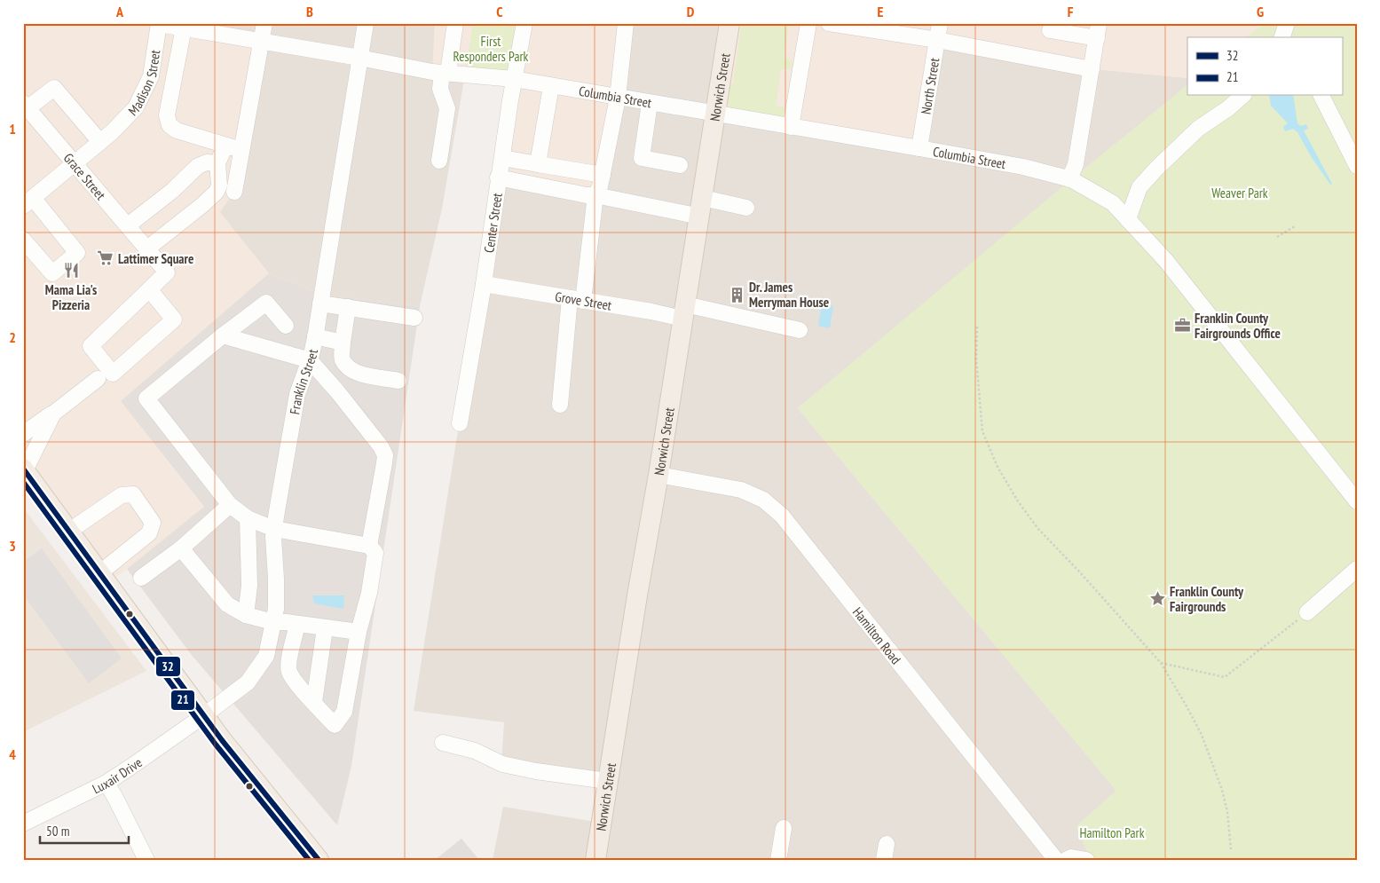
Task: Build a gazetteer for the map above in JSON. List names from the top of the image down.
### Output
{
  "streets": {
    "main road": ["Norwich Street"],
    "street": [
      "Madison Street",
      "North Street",
      "Columbia Street",
      "Grace Street",
      "Center Street",
      "Grove Street",
      "Franklin Street",
      "Hamilton Road",
      "Luxair Drive"
    ]
  },
  "crossings": [
    ["Madison Street", "Columbia Street"],
    ["Madison Street", "Grace Street"],
    ["North Street", "Columbia Street"],
    ["Norwich Street", "Columbia Street"],
    ["Norwich Street", "Grove Street"],
    ["Norwich Street", "Hamilton Road"],
    ["Columbia Street", "Center Street"],
    ["Columbia Street", "Franklin Street"],
    ["Center Street", "Grove Street"],
    ["Franklin Street", "Luxair Drive"]
  ],
  "parks": ["First Responders Park", "Weaver Park", "Hamilton Park"],
  "places": {
    "supermarket": ["Lattimer Square"],
    "restaurant": ["Mama Lia's Pizzeria"],
    "building": ["Dr. James Merryman House"],
    "office": ["Franklin County Fairgrounds Office"],
    "place": ["Franklin County Fairgrounds"]
  },
  "lines": ["transit line 32", "transit line 21"],
  "legend": ["32", "21"],
  "scale_bar": "50 m",
  "grid": {
    "columns": [
      "A",
      "B",
      "C",
      "D",
      "E",
      "F",
      "G"
    ],
    "rows": [
      "1",
      "2",
      "3",
      "4"
    ]
  }
}
